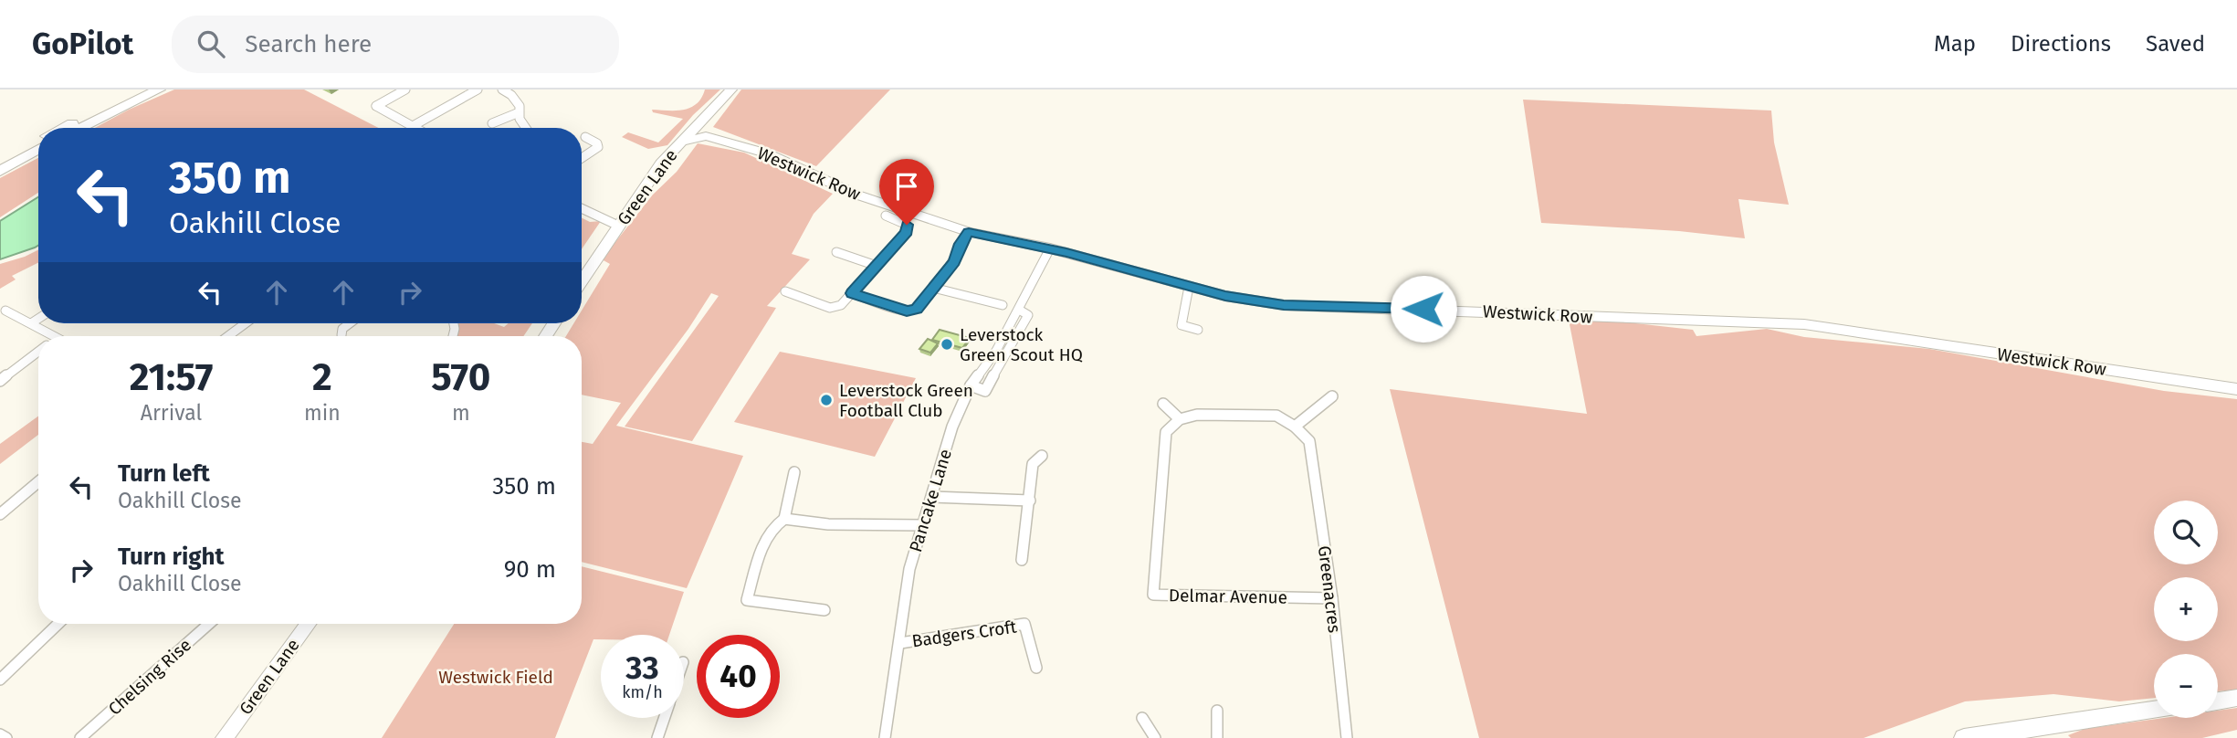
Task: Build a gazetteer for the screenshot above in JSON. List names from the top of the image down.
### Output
{
  "streets": {
    "street": [
      "Westwick Row",
      "Green Lane",
      "Pancake Lane",
      "Greenacres",
      "Delmar Avenue",
      "Badgers Croft",
      "Chelsing Rise"
    ]
  },
  "crossings": [
    ["Westwick Row", "Green Lane"],
    ["Westwick Row", "Pancake Lane"],
    ["Pancake Lane", "Badgers Croft"],
    ["Greenacres", "Delmar Avenue"]
  ],
  "parks": ["Westwick Field"],
  "places": ["Leverstock Green Scout HQ", "Leverstock Green Football Club"],
  "page": {
    "header": "GoPilot",
    "search": "Search here",
    "nav": ["Map", "Directions", "Saved"],
    "turn": ["350 m", "Oakhill Close"],
    "eta": [
      "21:57",
      "Arrival",
      "2",
      "min",
      "570",
      "m"
    ],
    "list": [
      {
        "name": "Turn left",
        "note": "Oakhill Close",
        "value": "350 m"
      },
      {
        "name": "Turn right",
        "note": "Oakhill Close",
        "value": "90 m"
      }
    ],
    "map_buttons": ["+", "−"],
    "speed": "33 km/h",
    "limit": "40"
  }
}
